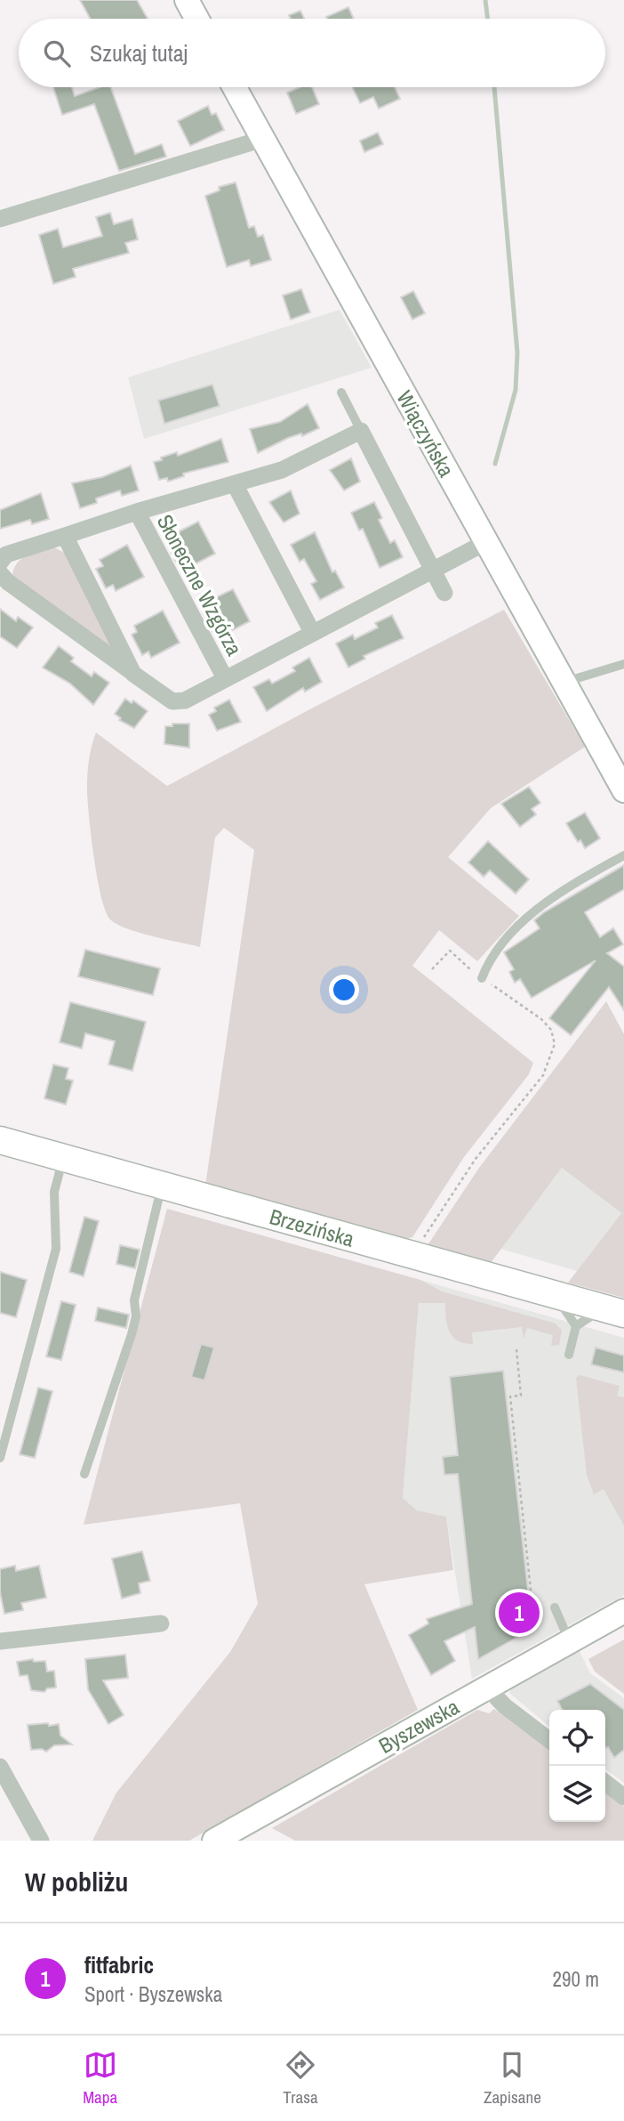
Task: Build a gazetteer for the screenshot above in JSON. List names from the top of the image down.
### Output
{
  "streets": {
    "main road": ["Brzezińska"],
    "street": ["Wiączyńska", "Słoneczne Wzgórza", "Byszewska"]
  },
  "crossings": [
    ["Wiączyńska", "Słoneczne Wzgórza"]
  ],
  "page": {
    "search": "Szukaj tutaj",
    "pins": "1",
    "heading": "W pobliżu",
    "list": [
      {
        "mark": "1",
        "name": "fitfabric",
        "note": "Sport · Byszewska",
        "value": "290 m"
      }
    ],
    "nav": ["Mapa", "Trasa", "Zapisane"]
  }
}
